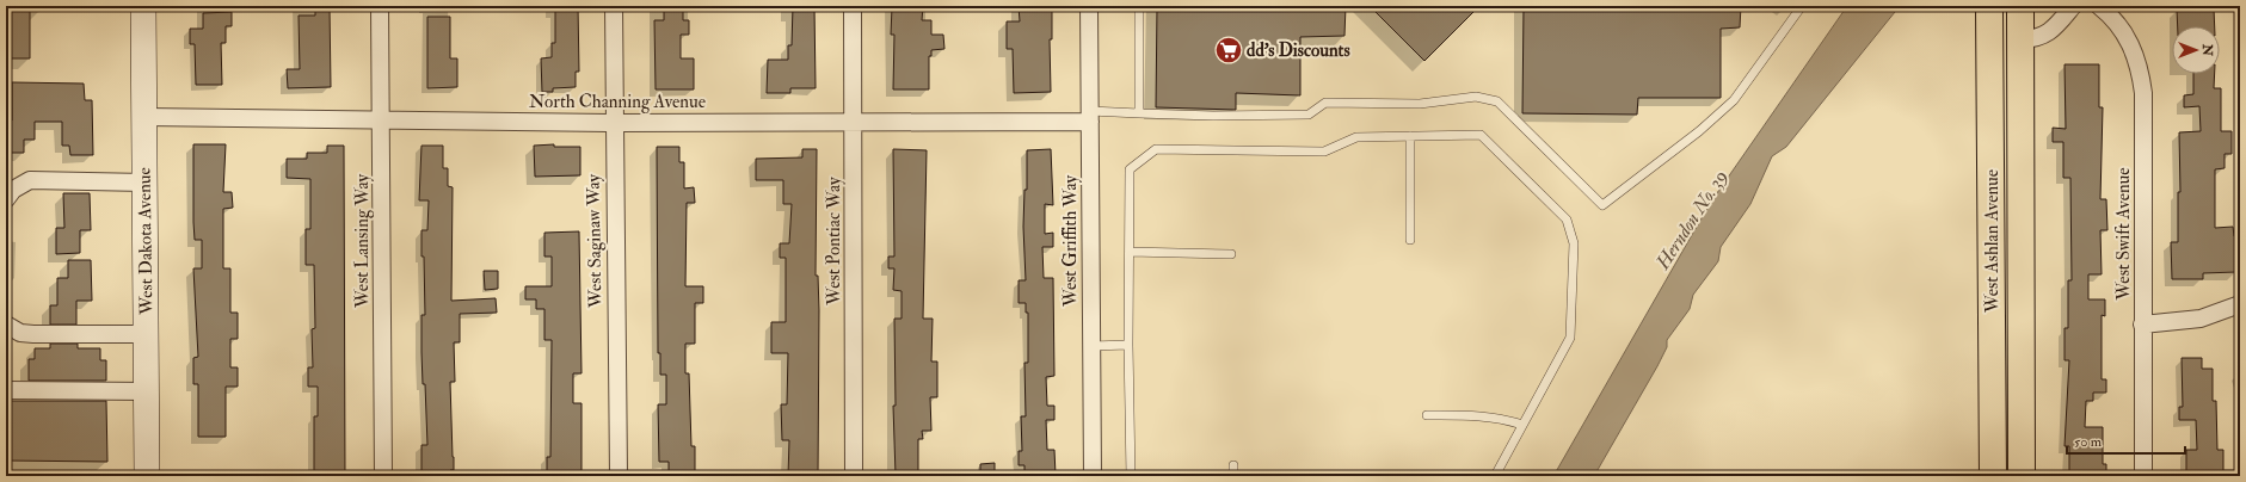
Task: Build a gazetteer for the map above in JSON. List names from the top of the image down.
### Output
{
  "streets": {
    "main road": ["West Ashlan Avenue"],
    "street": [
      "North Channing Avenue",
      "West Swift Avenue",
      "West Dakota Avenue",
      "West Lansing Way",
      "West Saginaw Way",
      "West Pontiac Way",
      "West Griffith Way"
    ]
  },
  "crossings": [
    ["North Channing Avenue", "West Dakota Avenue"],
    ["North Channing Avenue", "West Lansing Way"],
    ["North Channing Avenue", "West Saginaw Way"],
    ["North Channing Avenue", "West Pontiac Way"],
    ["North Channing Avenue", "West Griffith Way"]
  ],
  "water": ["Herndon No. 39"],
  "places": {
    "supermarket": ["dd's Discounts"]
  },
  "scale_bar": "50 m",
  "north": "right"
}
